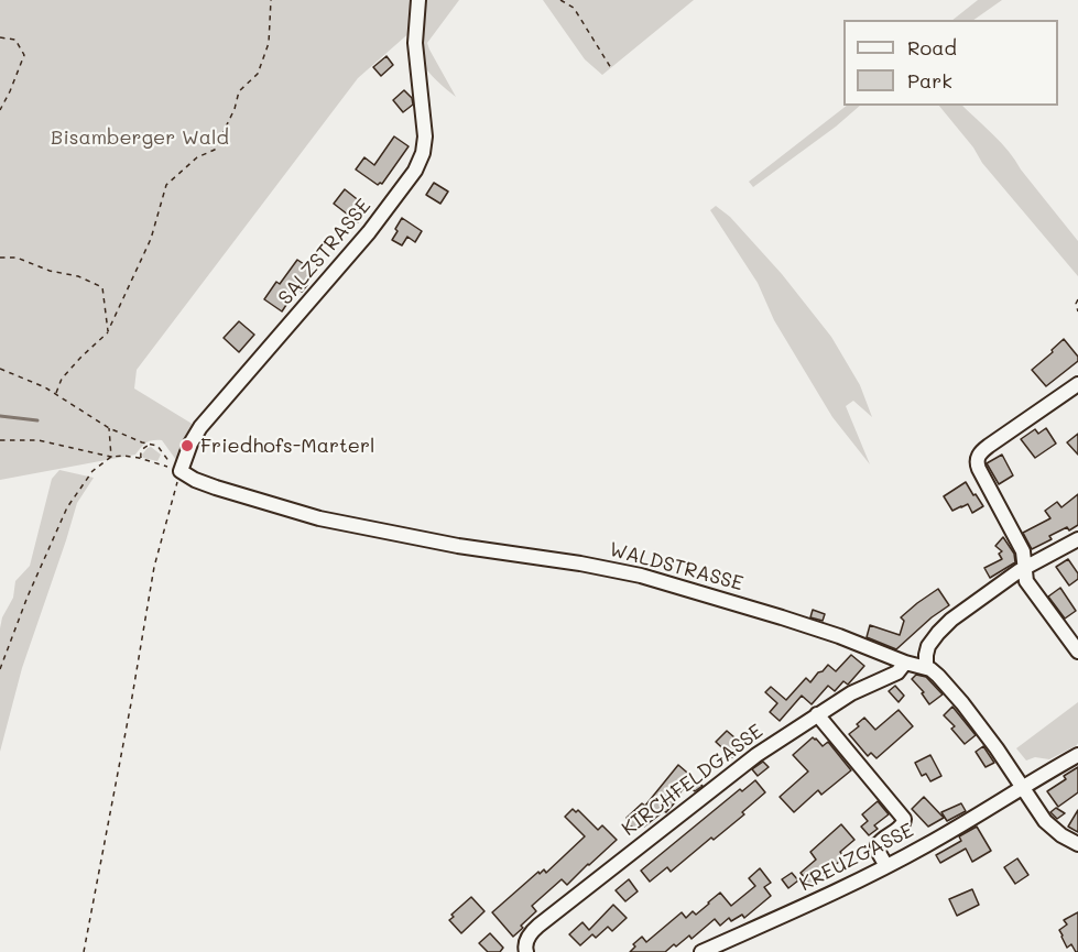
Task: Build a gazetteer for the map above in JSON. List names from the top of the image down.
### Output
{
  "streets": {
    "street": [
      "SALZSTRASSE",
      "WALDSTRASSE",
      "KIRCHFELDGASSE",
      "KREUZGASSE"
    ]
  },
  "crossings": [
    ["SALZSTRASSE", "WALDSTRASSE"],
    ["WALDSTRASSE", "KIRCHFELDGASSE"]
  ],
  "parks": ["Bisamberger Wald"],
  "places": ["Friedhofs-Marterl"],
  "legend": ["Road", "Park"]
}
